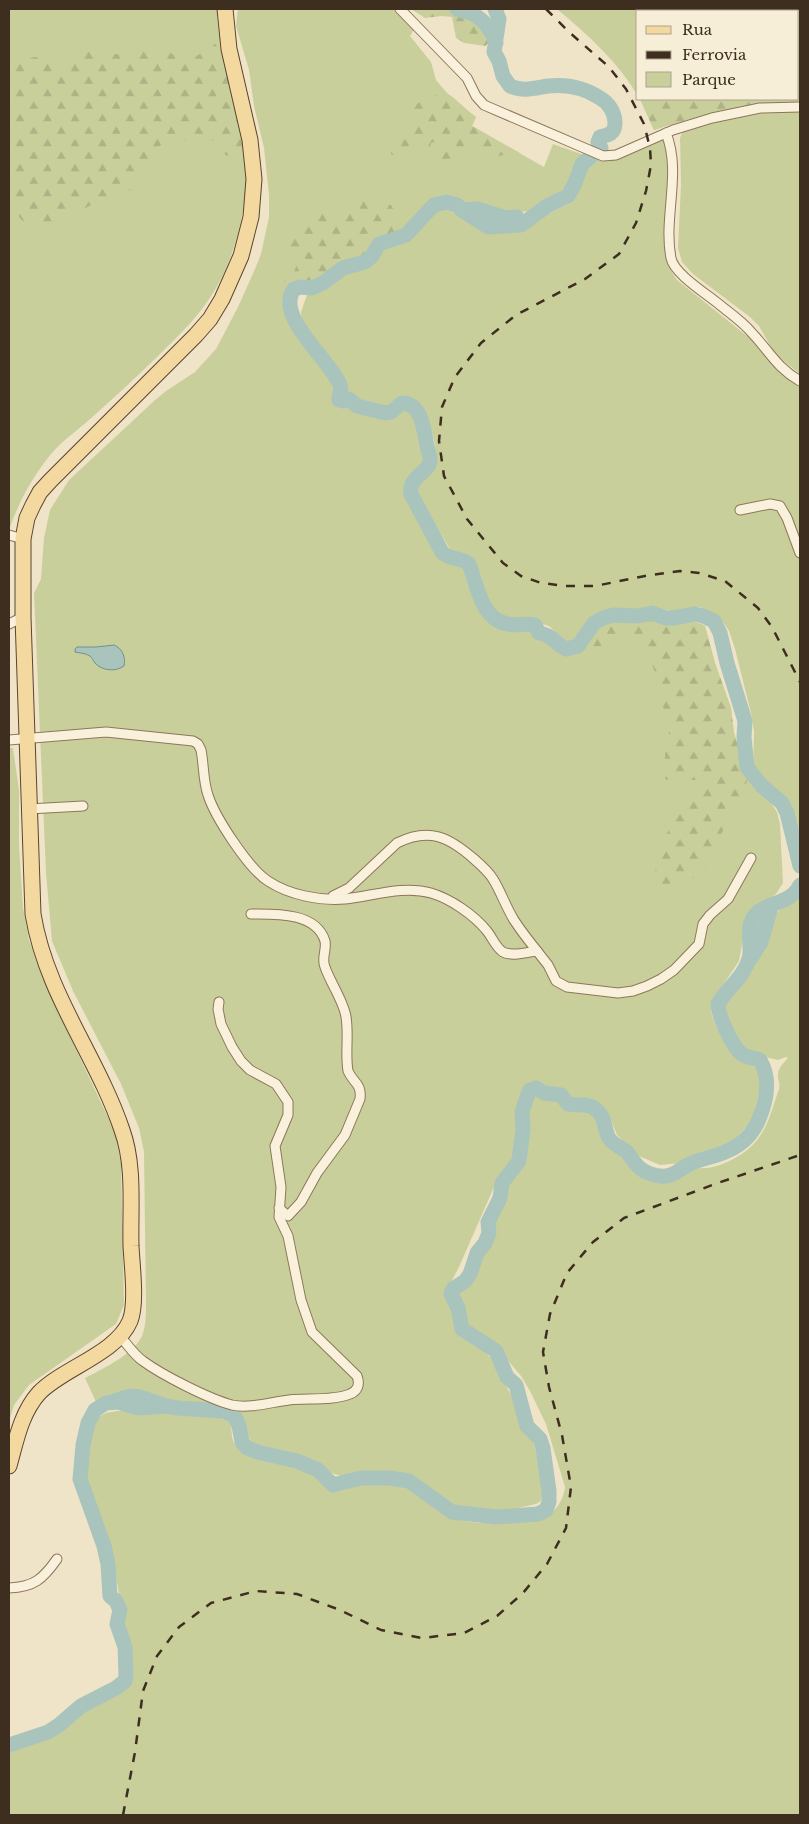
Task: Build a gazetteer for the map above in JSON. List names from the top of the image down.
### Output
{
  "legend": ["Rua", "Ferrovia", "Parque"]
}
